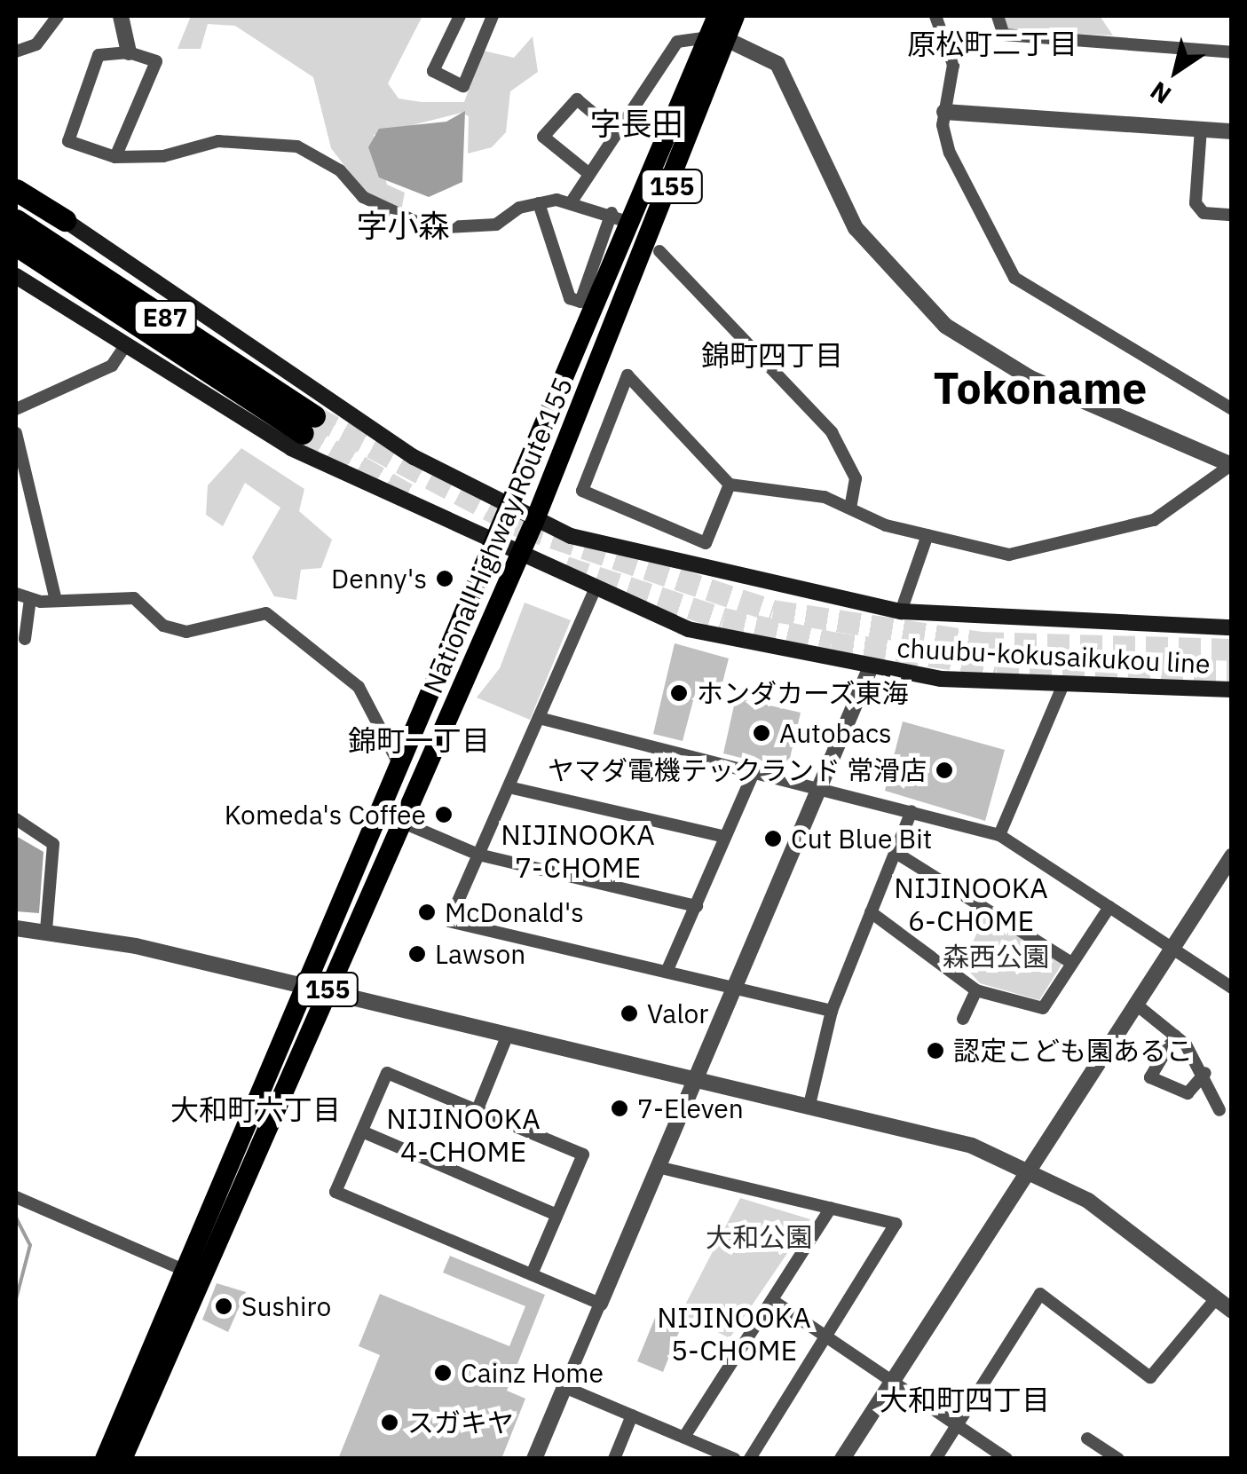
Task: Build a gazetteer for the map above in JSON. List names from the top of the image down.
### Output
{
  "streets": {
    "highway": ["155", "E87", "National Highway Route 155"],
    "main road": ["chuubu-kokusaikukou line"]
  },
  "crossings": [
    ["National Highway Route 155", "chuubu-kokusaikukou line"]
  ],
  "districts": [
    "原松町二丁目",
    "字長田",
    "字小森",
    "錦町四丁目",
    "Tokoname",
    "錦町一丁目",
    "NIJINOOKA 7-CHOME",
    "NIJINOOKA 6-CHOME",
    "大和町六丁目",
    "NIJINOOKA 4-CHOME",
    "NIJINOOKA 5-CHOME",
    "大和町四丁目"
  ],
  "parks": ["森西公園", "大和公園"],
  "places": [
    "Denny's",
    "ホンダカーズ東海",
    "Autobacs",
    "ヤマダ電機テックランド 常滑店",
    "Komeda's Coffee",
    "Cut Blue Bit",
    "McDonald's",
    "Lawson",
    "Valor",
    "認定こども園あるこ",
    "7-Eleven",
    "Sushiro",
    "Cainz Home",
    "スガキヤ"
  ],
  "north": "bottom left"
}
